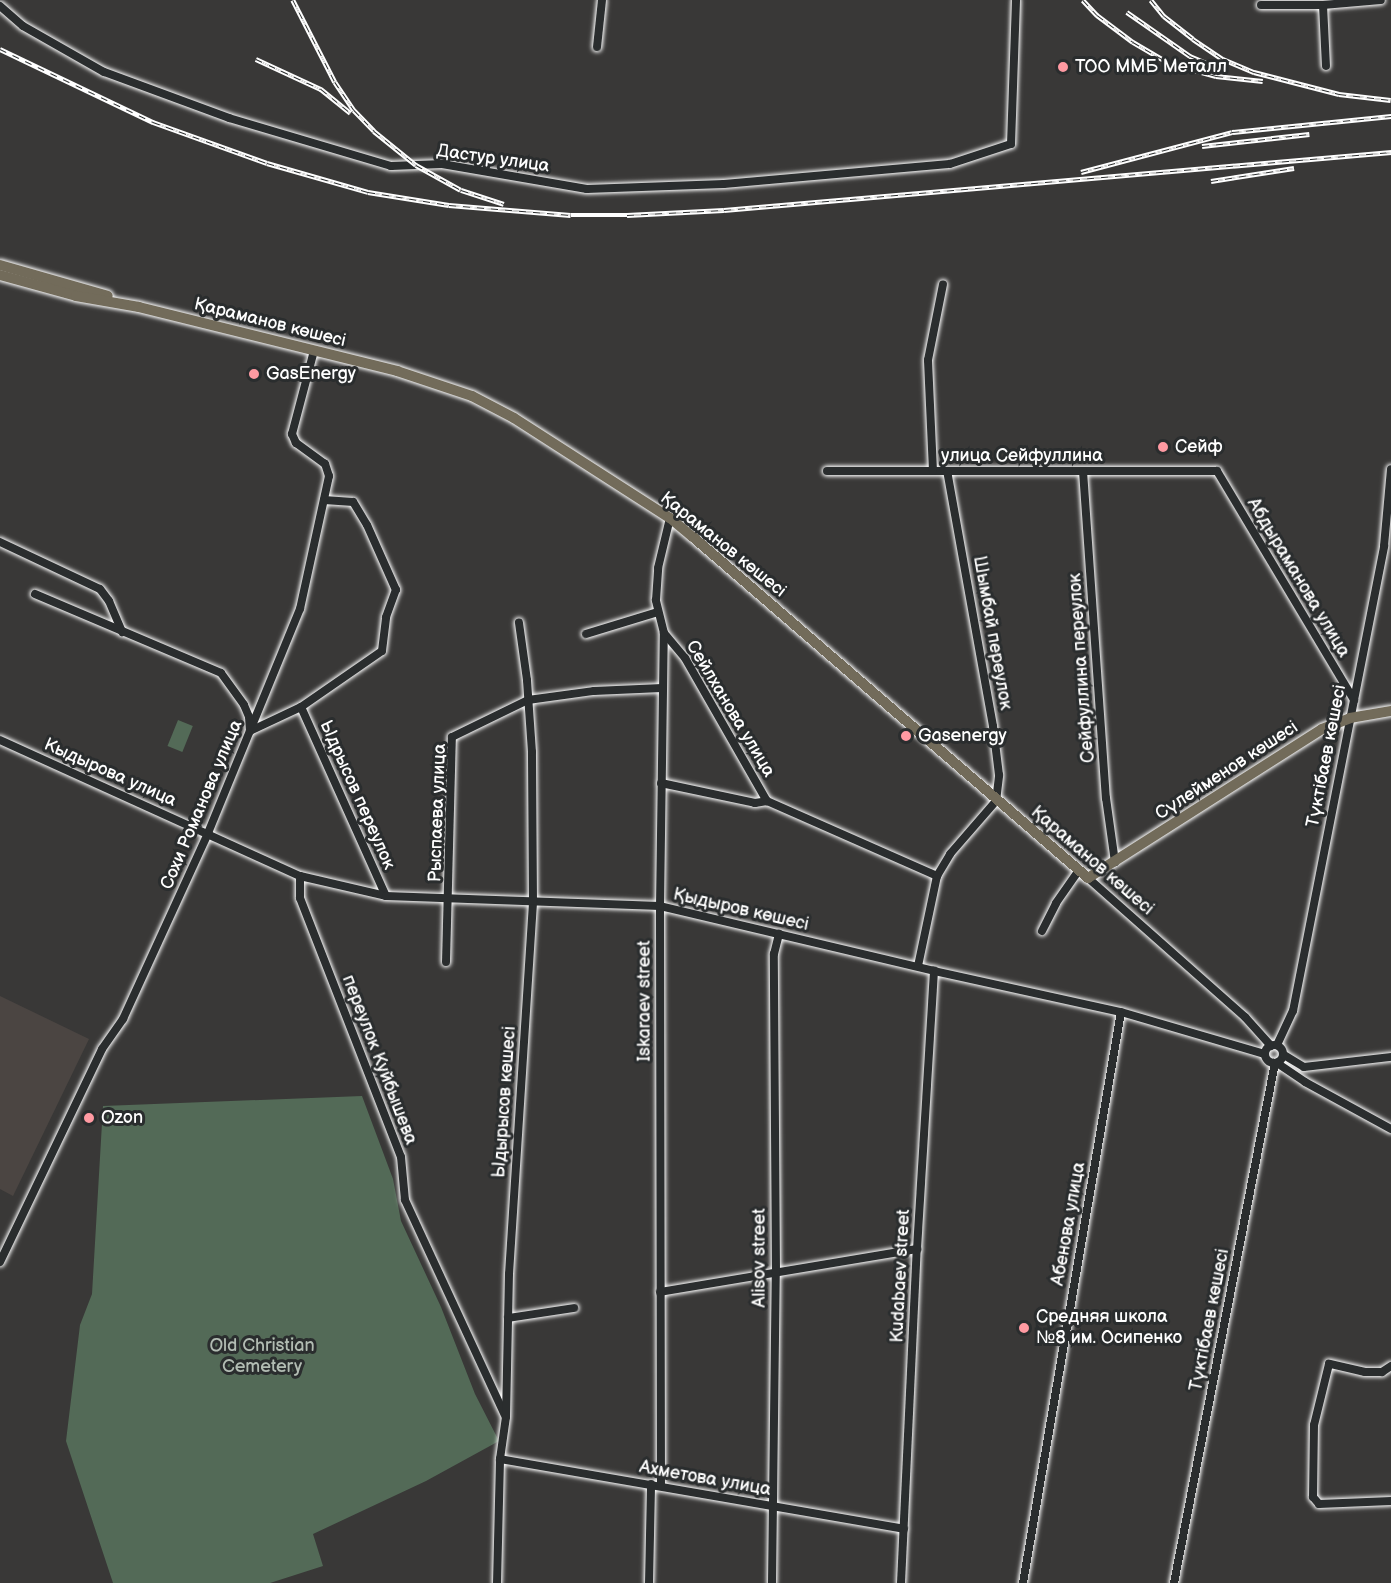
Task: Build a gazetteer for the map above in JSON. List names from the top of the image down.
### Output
{
  "streets": {
    "main road": ["Қараманов көшесі", "Сүлейменов көшесі"],
    "street": [
      "Дастур улица",
      "улица Сейфуллина",
      "Абдыраманова улица",
      "Шымбай переулок",
      "Сейфуллина переулок",
      "Сейлханова улица",
      "Түктібаев көшесі",
      "Кыдырова улица",
      "Ыдрысов переулок",
      "Сохи Романова улица",
      "Рыспаева улица",
      "Қыдыров көшесі",
      "Iskaraev street",
      "переулок Куйбышева",
      "Ыдырысов көшесі",
      "Абенова улица",
      "Alisov street",
      "Kudabaev street",
      "Ахметова улица"
    ]
  },
  "crossings": [
    ["Қараманов көшесі", "Шымбай переулок"],
    ["Қараманов көшесі", "Түктібаев көшесі"],
    ["Қараманов көшесі", "Сүлейменов көшесі"],
    ["Қараманов көшесі", "Сохи Романова улица"],
    ["Қараманов көшесі", "Iskaraev street"],
    ["улица Сейфуллина", "Абдыраманова улица"],
    ["улица Сейфуллина", "Шымбай переулок"],
    ["улица Сейфуллина", "Сейфуллина переулок"],
    ["Абдыраманова улица", "Түктібаев көшесі"],
    ["Сейфуллина переулок", "Сүлейменов көшесі"],
    ["Сейлханова улица", "Iskaraev street"],
    ["Түктібаев көшесі", "Сүлейменов көшесі"],
    ["Түктібаев көшесі", "Қыдыров көшесі"],
    ["Кыдырова улица", "Сохи Романова улица"],
    ["Кыдырова улица", "Қыдыров көшесі"],
    ["Ыдрысов переулок", "Қыдыров көшесі"],
    ["Сохи Романова улица", "Қыдыров көшесі"],
    ["Рыспаева улица", "Қыдыров көшесі"],
    ["Рыспаева улица", "Iskaraev street"],
    ["Рыспаева улица", "Ыдырысов көшесі"],
    ["Қыдыров көшесі", "Iskaraev street"],
    ["Қыдыров көшесі", "переулок Куйбышева"],
    ["Қыдыров көшесі", "Ыдырысов көшесі"],
    ["Қыдыров көшесі", "Абенова улица"],
    ["Қыдыров көшесі", "Alisov street"],
    ["Қыдыров көшесі", "Kudabaev street"],
    ["Iskaraev street", "Ахметова улица"],
    ["переулок Куйбышева", "Ыдырысов көшесі"],
    ["Ыдырысов көшесі", "Ахметова улица"],
    ["Alisov street", "Ахметова улица"],
    ["Kudabaev street", "Ахметова улица"]
  ],
  "parks": ["Old Christian Cemetery"],
  "places": [
    "ТОО ММБ Металл",
    "GasEnergy",
    "Сейф",
    "Gasenergy",
    "Ozon",
    "Средняя школа №8 им. Осипенко"
  ]
}
